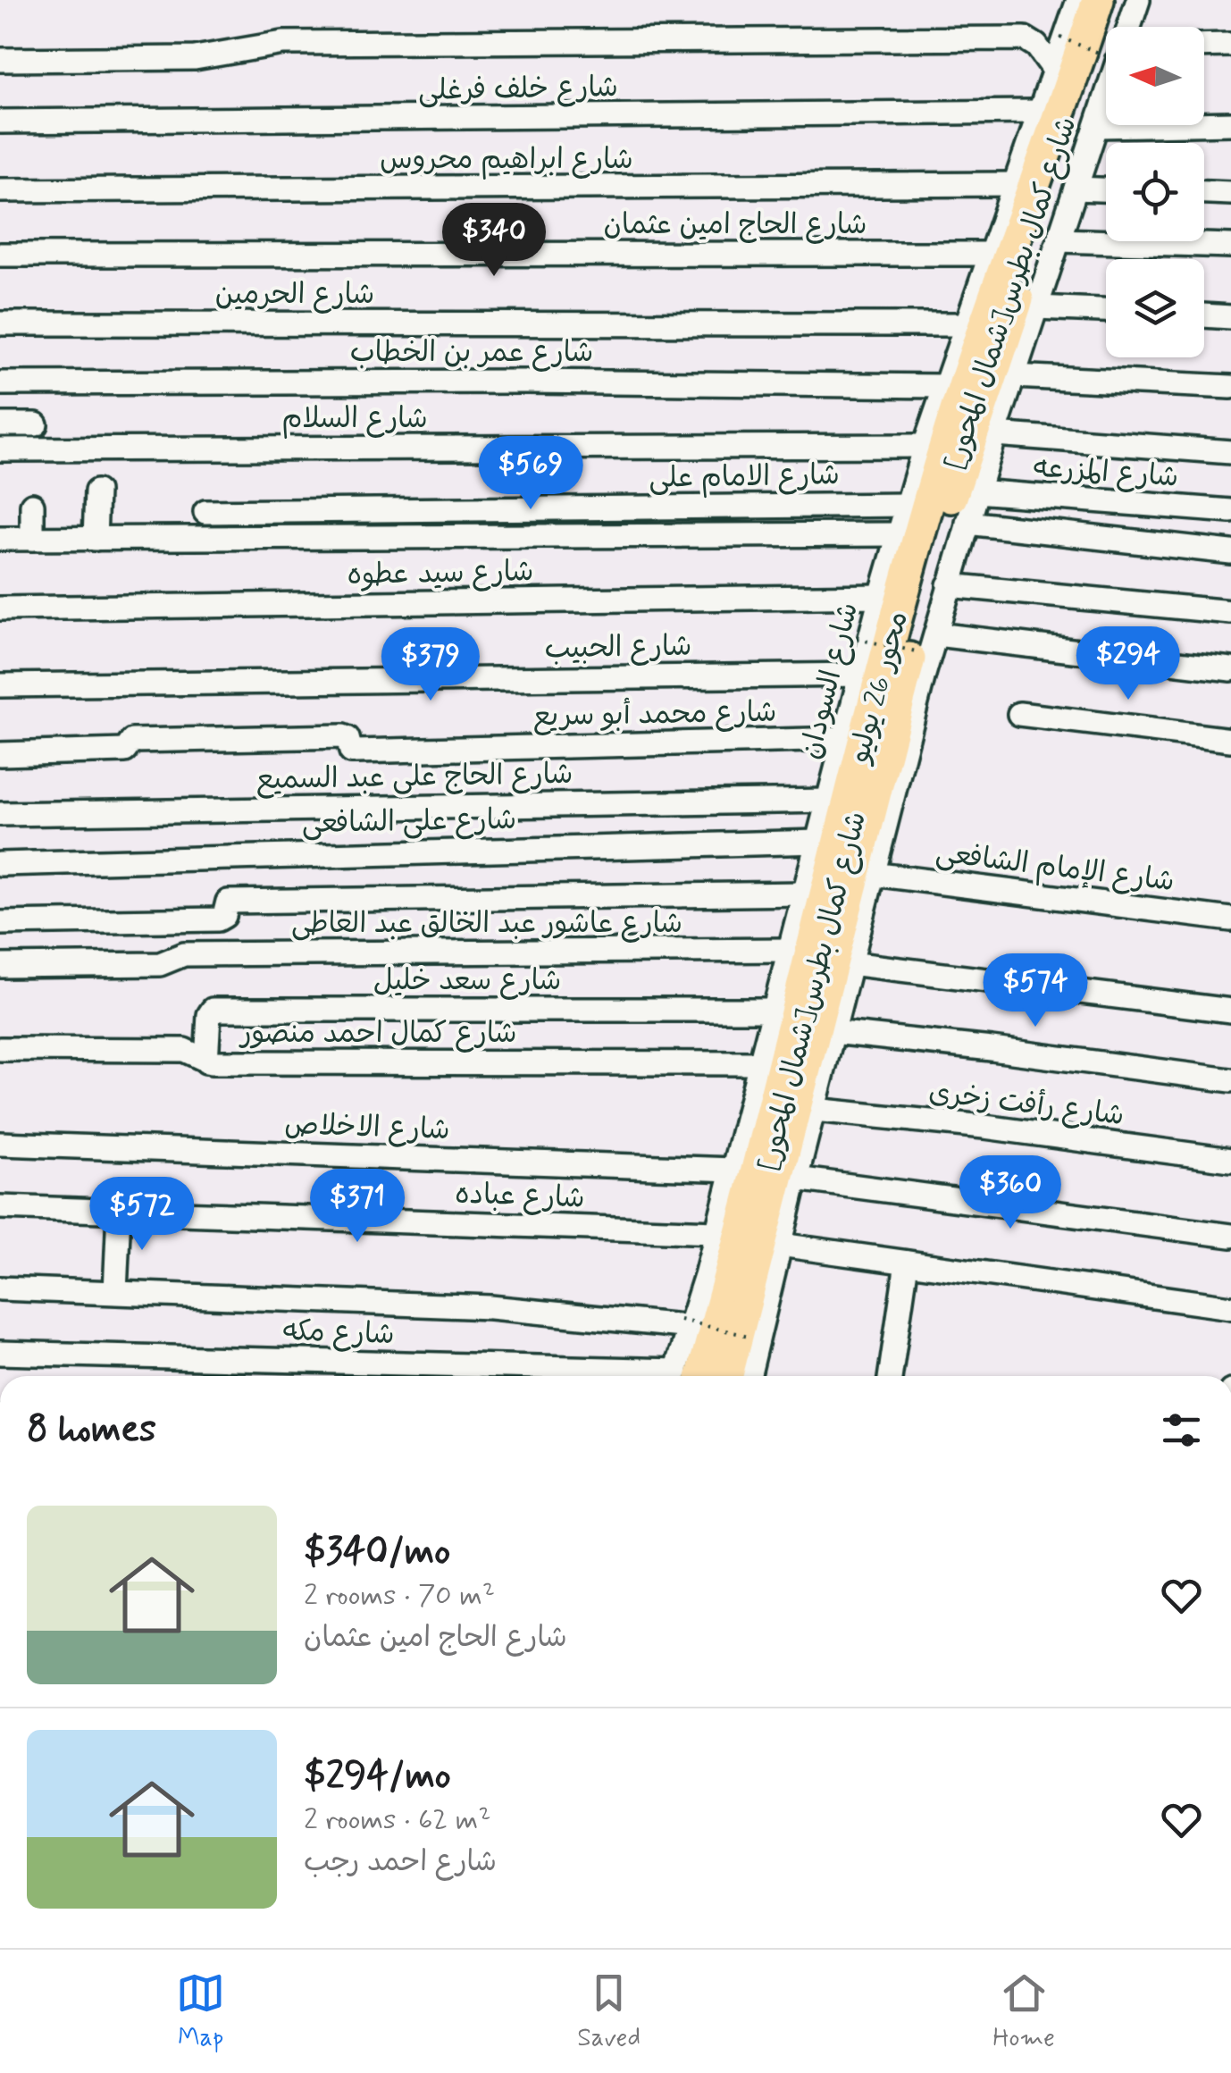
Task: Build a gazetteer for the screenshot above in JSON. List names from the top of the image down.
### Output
{
  "streets": {
    "highway": ["محور 26 يوليو"],
    "street": [
      "شارع خلف فرغلى",
      "شارع ابراهيم محروس",
      "شارع الحاج امين عثمان",
      "شارع كمال بطرس[شمال المحور]",
      "شارع الحرمين",
      "شارع عمر بن الخطاب",
      "شارع السلام",
      "شارع المزرعه",
      "شارع الامام على",
      "شارع سيد عطوه",
      "شارع الحبيب",
      "شارع السودان",
      "شارع محمد أبو سريع",
      "شارع الحاج على عبد السميع",
      "شارع على الشافعى",
      "شارع الإمام الشافعى",
      "شارع عاشور عبد الخالق عبد العاطى",
      "شارع سعد خليل",
      "شارع كمال احمد منصور",
      "شارع رأفت زخرى",
      "شارع الاخلاص",
      "شارع عباده",
      "شارع مكه"
    ]
  },
  "crossings": [
    ["شارع خلف فرغلى", "شارع السودان"],
    ["شارع ابراهيم محروس", "شارع السودان"],
    ["شارع الحاج امين عثمان", "شارع السودان"],
    ["شارع كمال بطرس[شمال المحور]", "شارع المزرعه"],
    ["شارع كمال بطرس[شمال المحور]", "شارع الإمام الشافعى"],
    ["شارع كمال بطرس[شمال المحور]", "شارع رأفت زخرى"],
    ["شارع الحرمين", "شارع السودان"],
    ["شارع عمر بن الخطاب", "شارع السودان"],
    ["شارع السلام", "شارع السودان"],
    ["شارع الامام على", "شارع السودان"],
    ["شارع سيد عطوه", "شارع السودان"],
    ["شارع الحبيب", "شارع السودان"],
    ["شارع السودان", "شارع محمد أبو سريع"],
    ["شارع السودان", "شارع الحاج على عبد السميع"],
    ["شارع السودان", "شارع على الشافعى"],
    ["شارع السودان", "شارع عاشور عبد الخالق عبد العاطى"],
    ["شارع السودان", "شارع سعد خليل"],
    ["شارع السودان", "شارع كمال احمد منصور"],
    ["شارع السودان", "شارع الاخلاص"],
    ["شارع السودان", "شارع عباده"],
    ["شارع سعد خليل", "شارع كمال احمد منصور"]
  ],
  "north": "left",
  "page": {
    "price": [
      "$340",
      "$569",
      "$294",
      "$379",
      "$574",
      "$360",
      "$371",
      "$572"
    ],
    "heading": "8 homes",
    "list": [
      {
        "name": "$340/mo",
        "note": "2 rooms · 70 m² · شارع الحاج امين عثمان"
      },
      {
        "name": "$294/mo",
        "note": "2 rooms · 62 m² · شارع احمد رجب"
      }
    ],
    "tabs": ["Map", "Saved", "Home"]
  }
}
